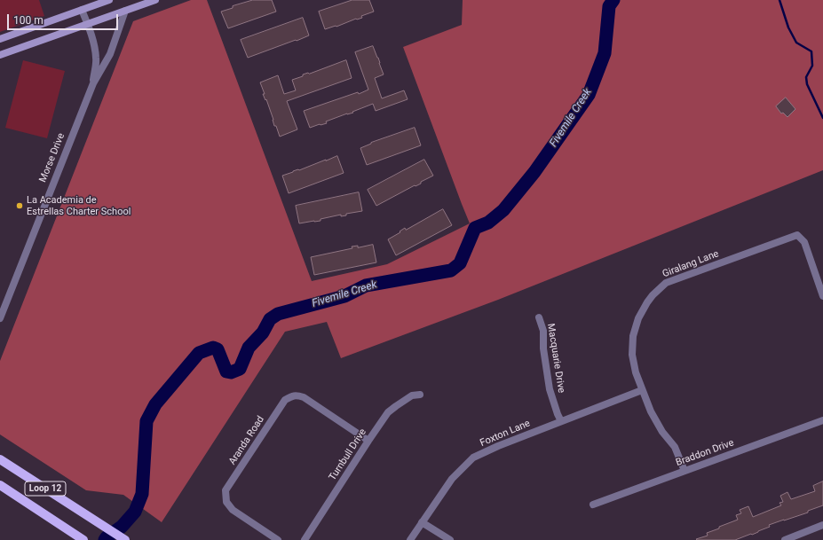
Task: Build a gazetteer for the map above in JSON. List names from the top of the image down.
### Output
{
  "streets": {
    "main road": ["Loop 12"],
    "street": [
      "Morse Drive",
      "Giralang Lane",
      "Macquarie Drive",
      "Foxton Lane",
      "Aranda Road",
      "Braddon Drive",
      "Turnbull Drive"
    ]
  },
  "crossings": [
    ["Giralang Lane", "Foxton Lane"],
    ["Giralang Lane", "Braddon Drive"],
    ["Macquarie Drive", "Foxton Lane"],
    ["Aranda Road", "Turnbull Drive"]
  ],
  "water": ["Fivemile Creek"],
  "places": ["La Academia de Estrellas Charter School"],
  "scale_bar": "100 m"
}
